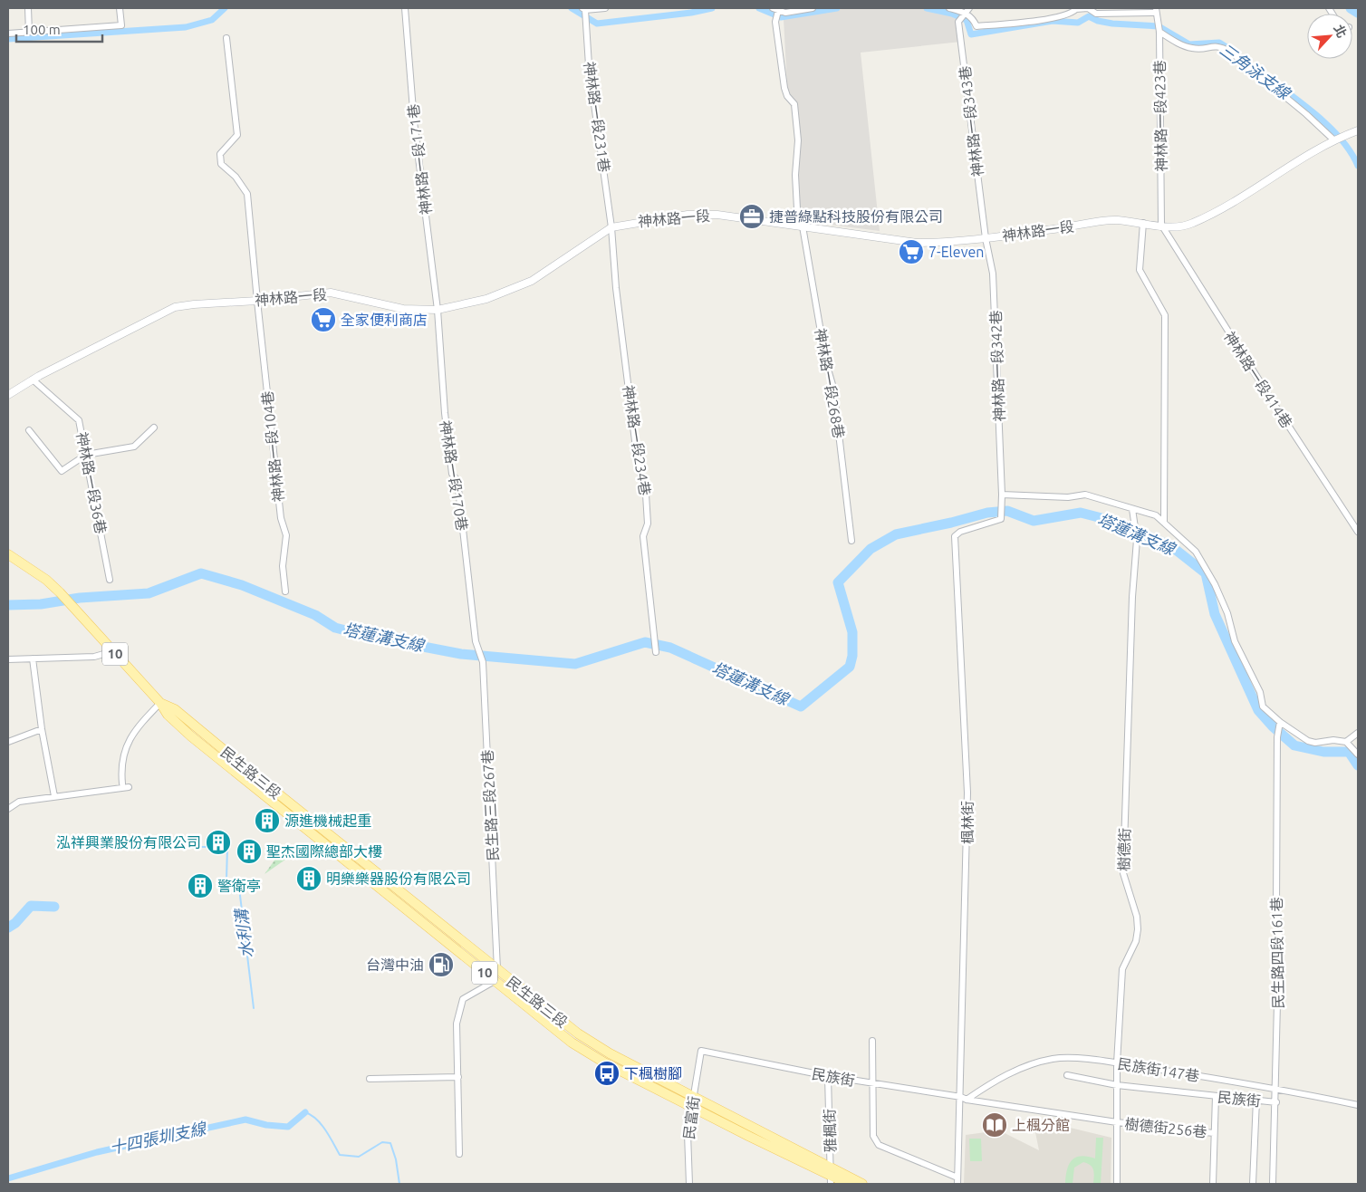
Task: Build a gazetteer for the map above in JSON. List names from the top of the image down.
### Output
{
  "streets": {
    "main road": ["10", "民生路三段"],
    "street": [
      "神林路一段423巷",
      "神林路一段231巷",
      "神林路一段343巷",
      "神林路一段171巷",
      "神林路一段",
      "神林路一段342巷",
      "神林路一段414巷",
      "神林路一段268巷",
      "神林路一段234巷",
      "神林路一段104巷",
      "神林路一段170巷",
      "神林路一段36巷",
      "民生路三段267巷",
      "楓林街",
      "樹德街",
      "民生路四段161巷",
      "民族街147巷",
      "民族街",
      "民富街",
      "樹德街256巷",
      "雅楓街"
    ]
  },
  "crossings": [
    ["神林路一段423巷", "神林路一段"],
    ["神林路一段423巷", "神林路一段414巷"],
    ["神林路一段231巷", "神林路一段"],
    ["神林路一段231巷", "神林路一段234巷"],
    ["神林路一段343巷", "神林路一段"],
    ["神林路一段343巷", "神林路一段342巷"],
    ["神林路一段171巷", "神林路一段"],
    ["神林路一段171巷", "神林路一段170巷"],
    ["神林路一段", "神林路一段342巷"],
    ["神林路一段", "神林路一段414巷"],
    ["神林路一段", "神林路一段268巷"],
    ["神林路一段", "神林路一段234巷"],
    ["神林路一段", "神林路一段104巷"],
    ["神林路一段", "神林路一段170巷"],
    ["神林路一段", "神林路一段36巷"],
    ["神林路一段342巷", "楓林街"],
    ["神林路一段170巷", "民生路三段267巷"],
    ["民生路三段", "民生路三段267巷"],
    ["民生路三段", "民富街"],
    ["民生路三段", "雅楓街"],
    ["楓林街", "民族街147巷"],
    ["楓林街", "民族街"],
    ["樹德街", "民族街147巷"],
    ["樹德街", "民族街"],
    ["樹德街", "樹德街256巷"],
    ["民生路四段161巷", "民族街147巷"],
    ["民生路四段161巷", "民族街"],
    ["民族街147巷", "民族街"],
    ["民族街", "民富街"],
    ["民族街", "樹德街256巷"],
    ["民族街", "雅楓街"]
  ],
  "water": [
    "三角泳支線",
    "塔蓮溝支線",
    "水利溝",
    "十四張圳支線"
  ],
  "places": {
    "office": ["捷普綠點科技股份有限公司"],
    "supermarket": ["7-Eleven", "全家便利商店"],
    "building": [
      "源進機械起重",
      "泓祥興業股份有限公司",
      "聖杰國際總部大樓",
      "明樂樂器股份有限公司",
      "警衛亭"
    ],
    "fuel station": ["台灣中油"],
    "bus stop": ["下楓樹腳"],
    "library": ["上楓分館"]
  },
  "scale_bar": "100 m",
  "north": "top right"
}
